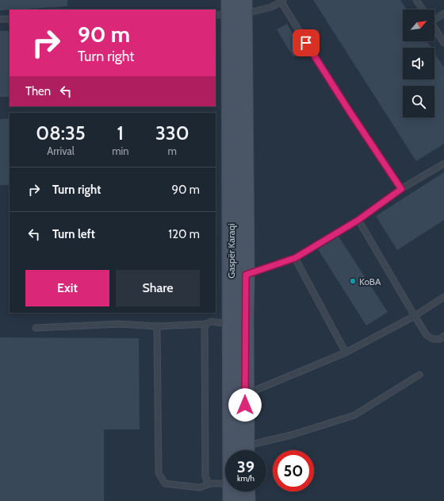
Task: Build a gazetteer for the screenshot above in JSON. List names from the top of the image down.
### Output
{
  "streets": {
    "main road": ["Gaspër Karaqi"]
  },
  "places": ["KoBA"],
  "north": "top right",
  "page": {
    "turn": ["90 m", "Turn right"],
    "then": "Then",
    "eta": [
      "08:35",
      "Arrival",
      "1",
      "min",
      "330",
      "m"
    ],
    "list": [
      {
        "name": "Turn right",
        "value": "90 m"
      },
      {
        "name": "Turn left",
        "value": "120 m"
      }
    ],
    "buttons": ["Exit", "Share"],
    "speed": "39 km/h",
    "limit": "50"
  }
}
